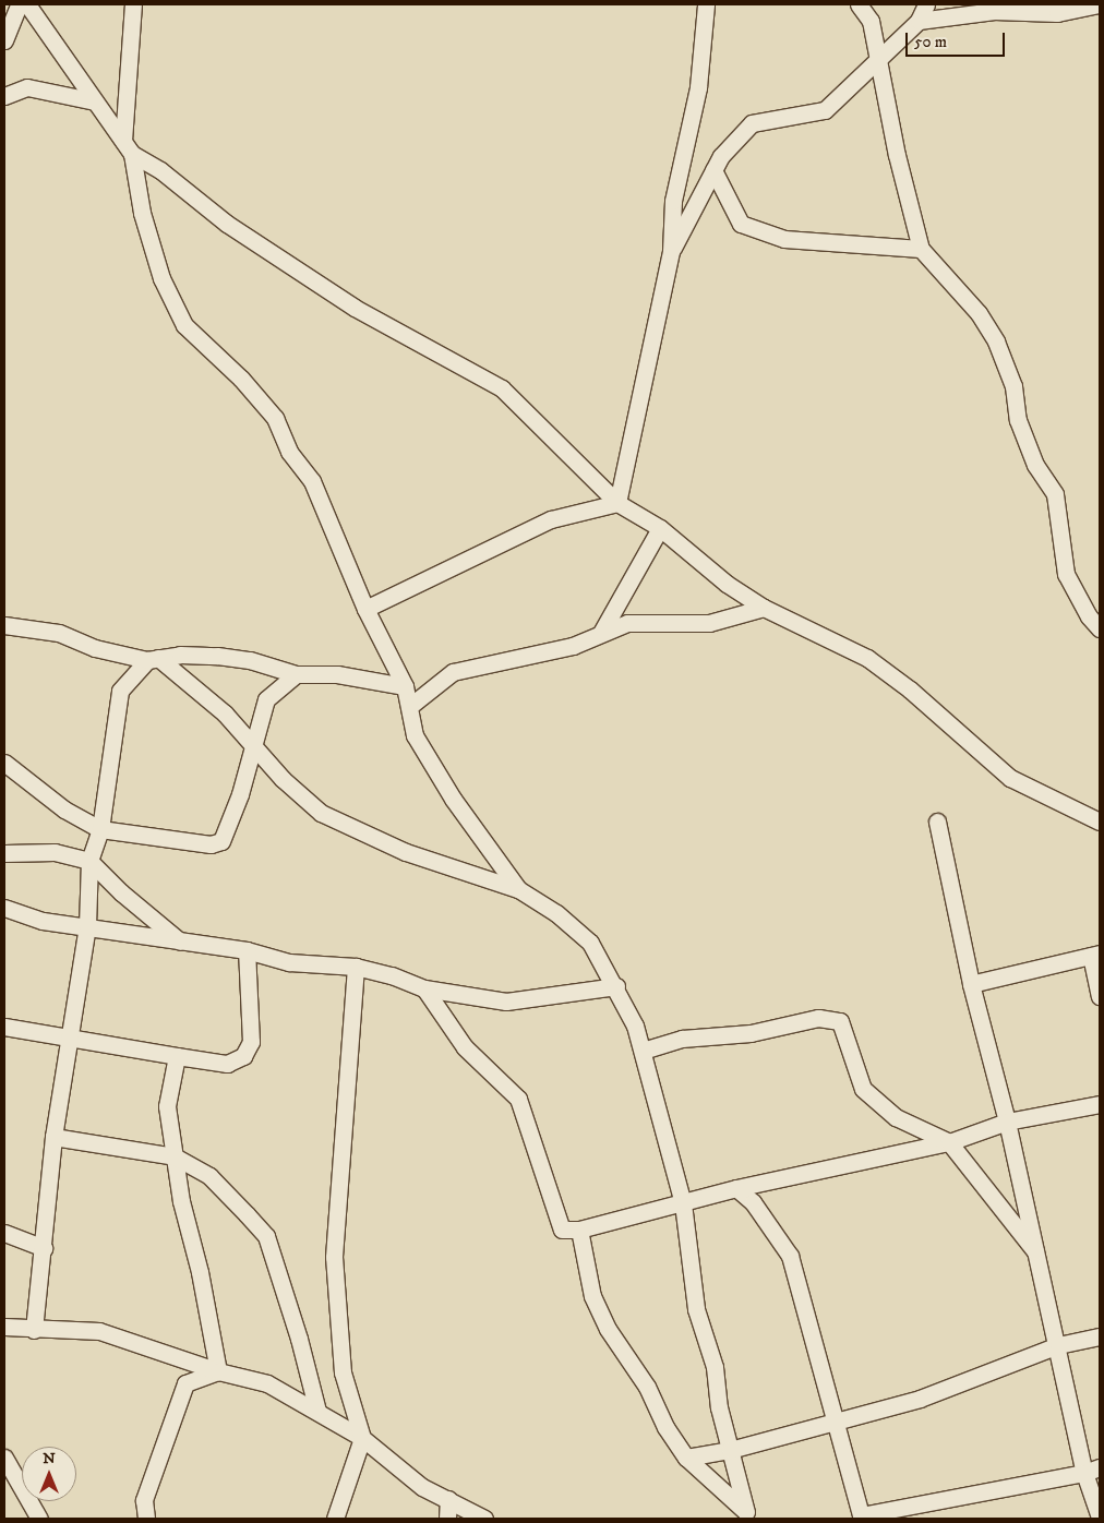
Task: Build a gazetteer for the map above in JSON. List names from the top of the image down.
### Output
{
  "scale_bar": "50 m",
  "north": "top"
}
